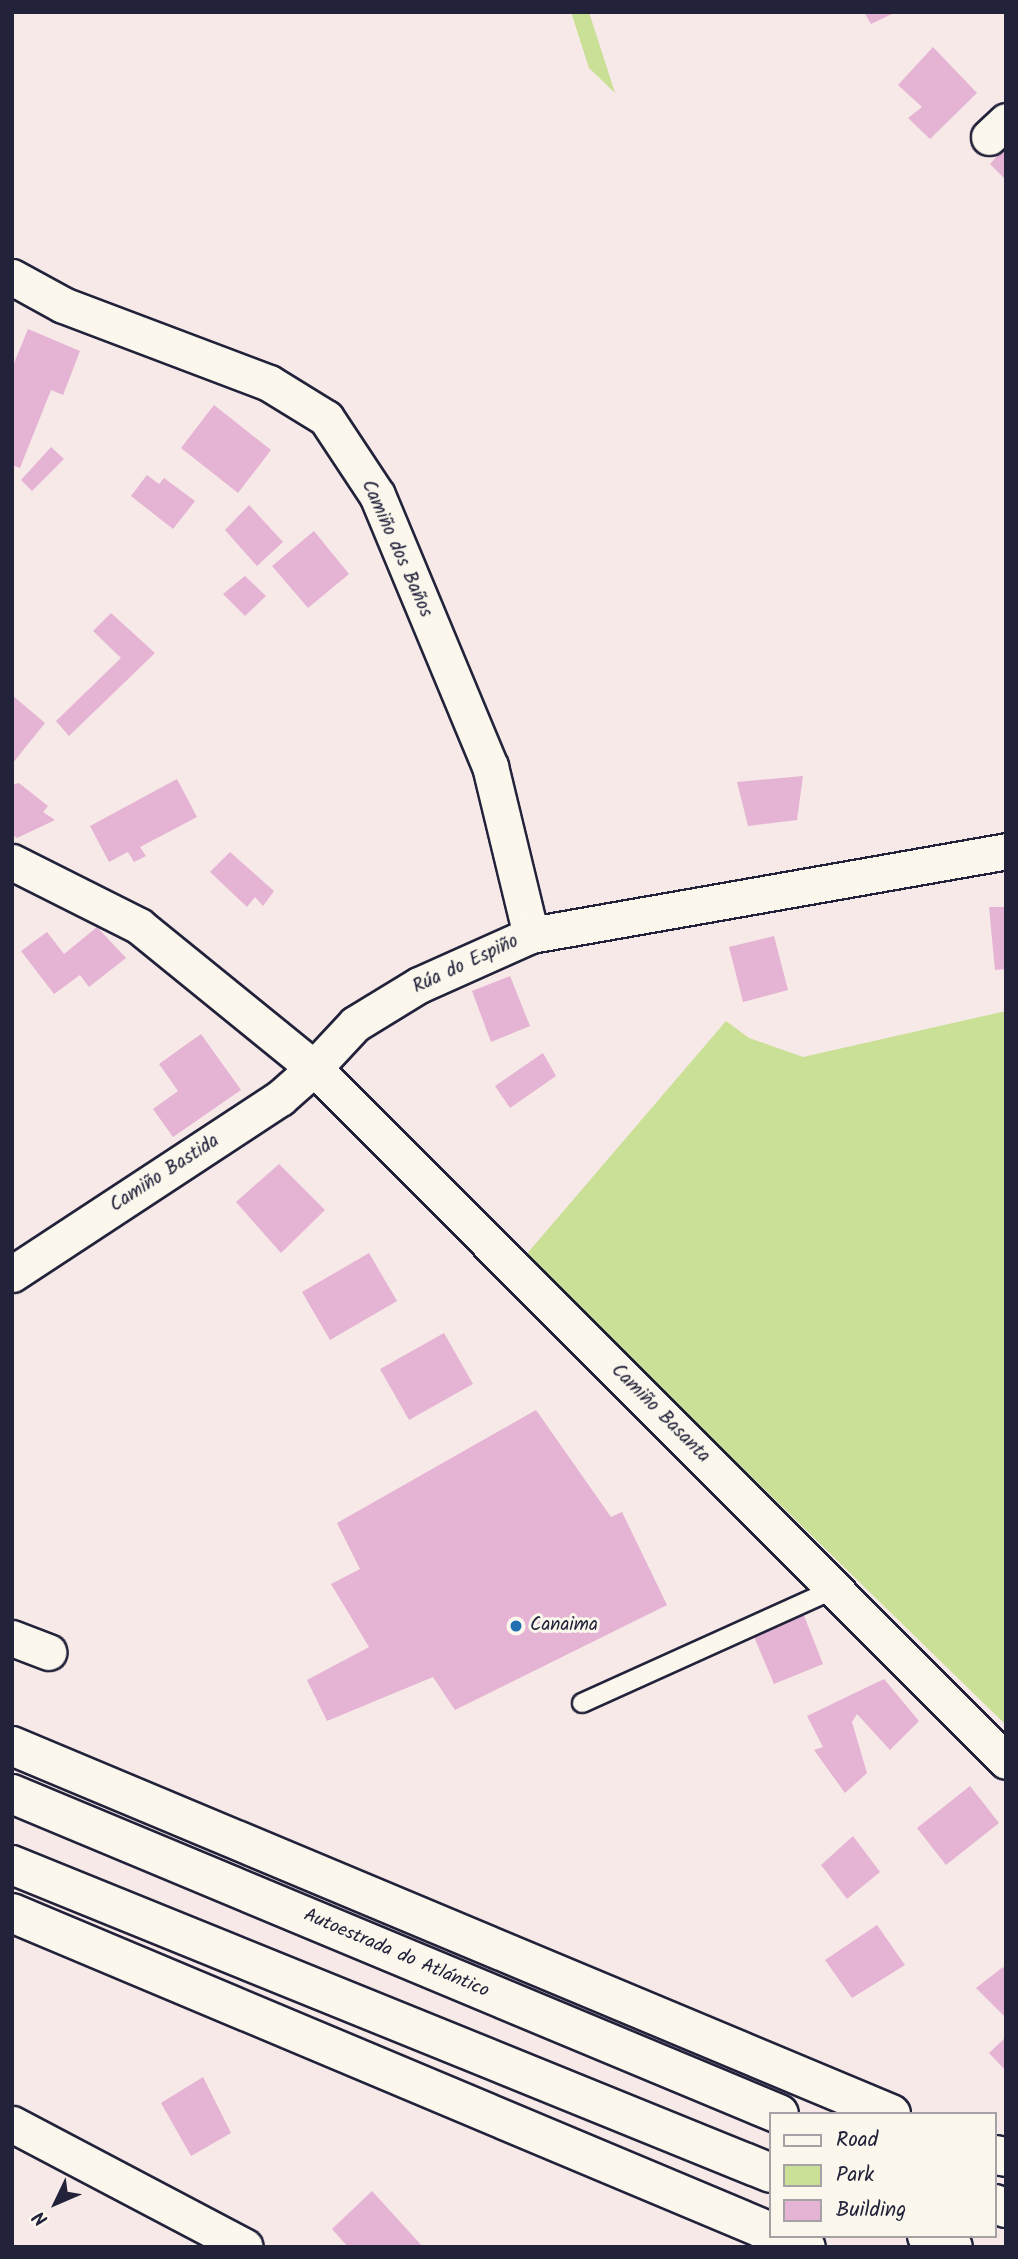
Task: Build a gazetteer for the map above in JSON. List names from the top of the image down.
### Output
{
  "streets": {
    "highway": ["Autoestrada do Atlántico"],
    "street": [
      "Camiño dos Baños",
      "Rúa do Espiño",
      "Camiño Bastida",
      "Camiño Basanta"
    ]
  },
  "crossings": [
    ["Camiño dos Baños", "Rúa do Espiño"],
    ["Rúa do Espiño", "Camiño Bastida"],
    ["Rúa do Espiño", "Camiño Basanta"],
    ["Camiño Bastida", "Camiño Basanta"]
  ],
  "places": ["Canaima"],
  "legend": ["Road", "Park", "Building"],
  "north": "bottom left"
}
